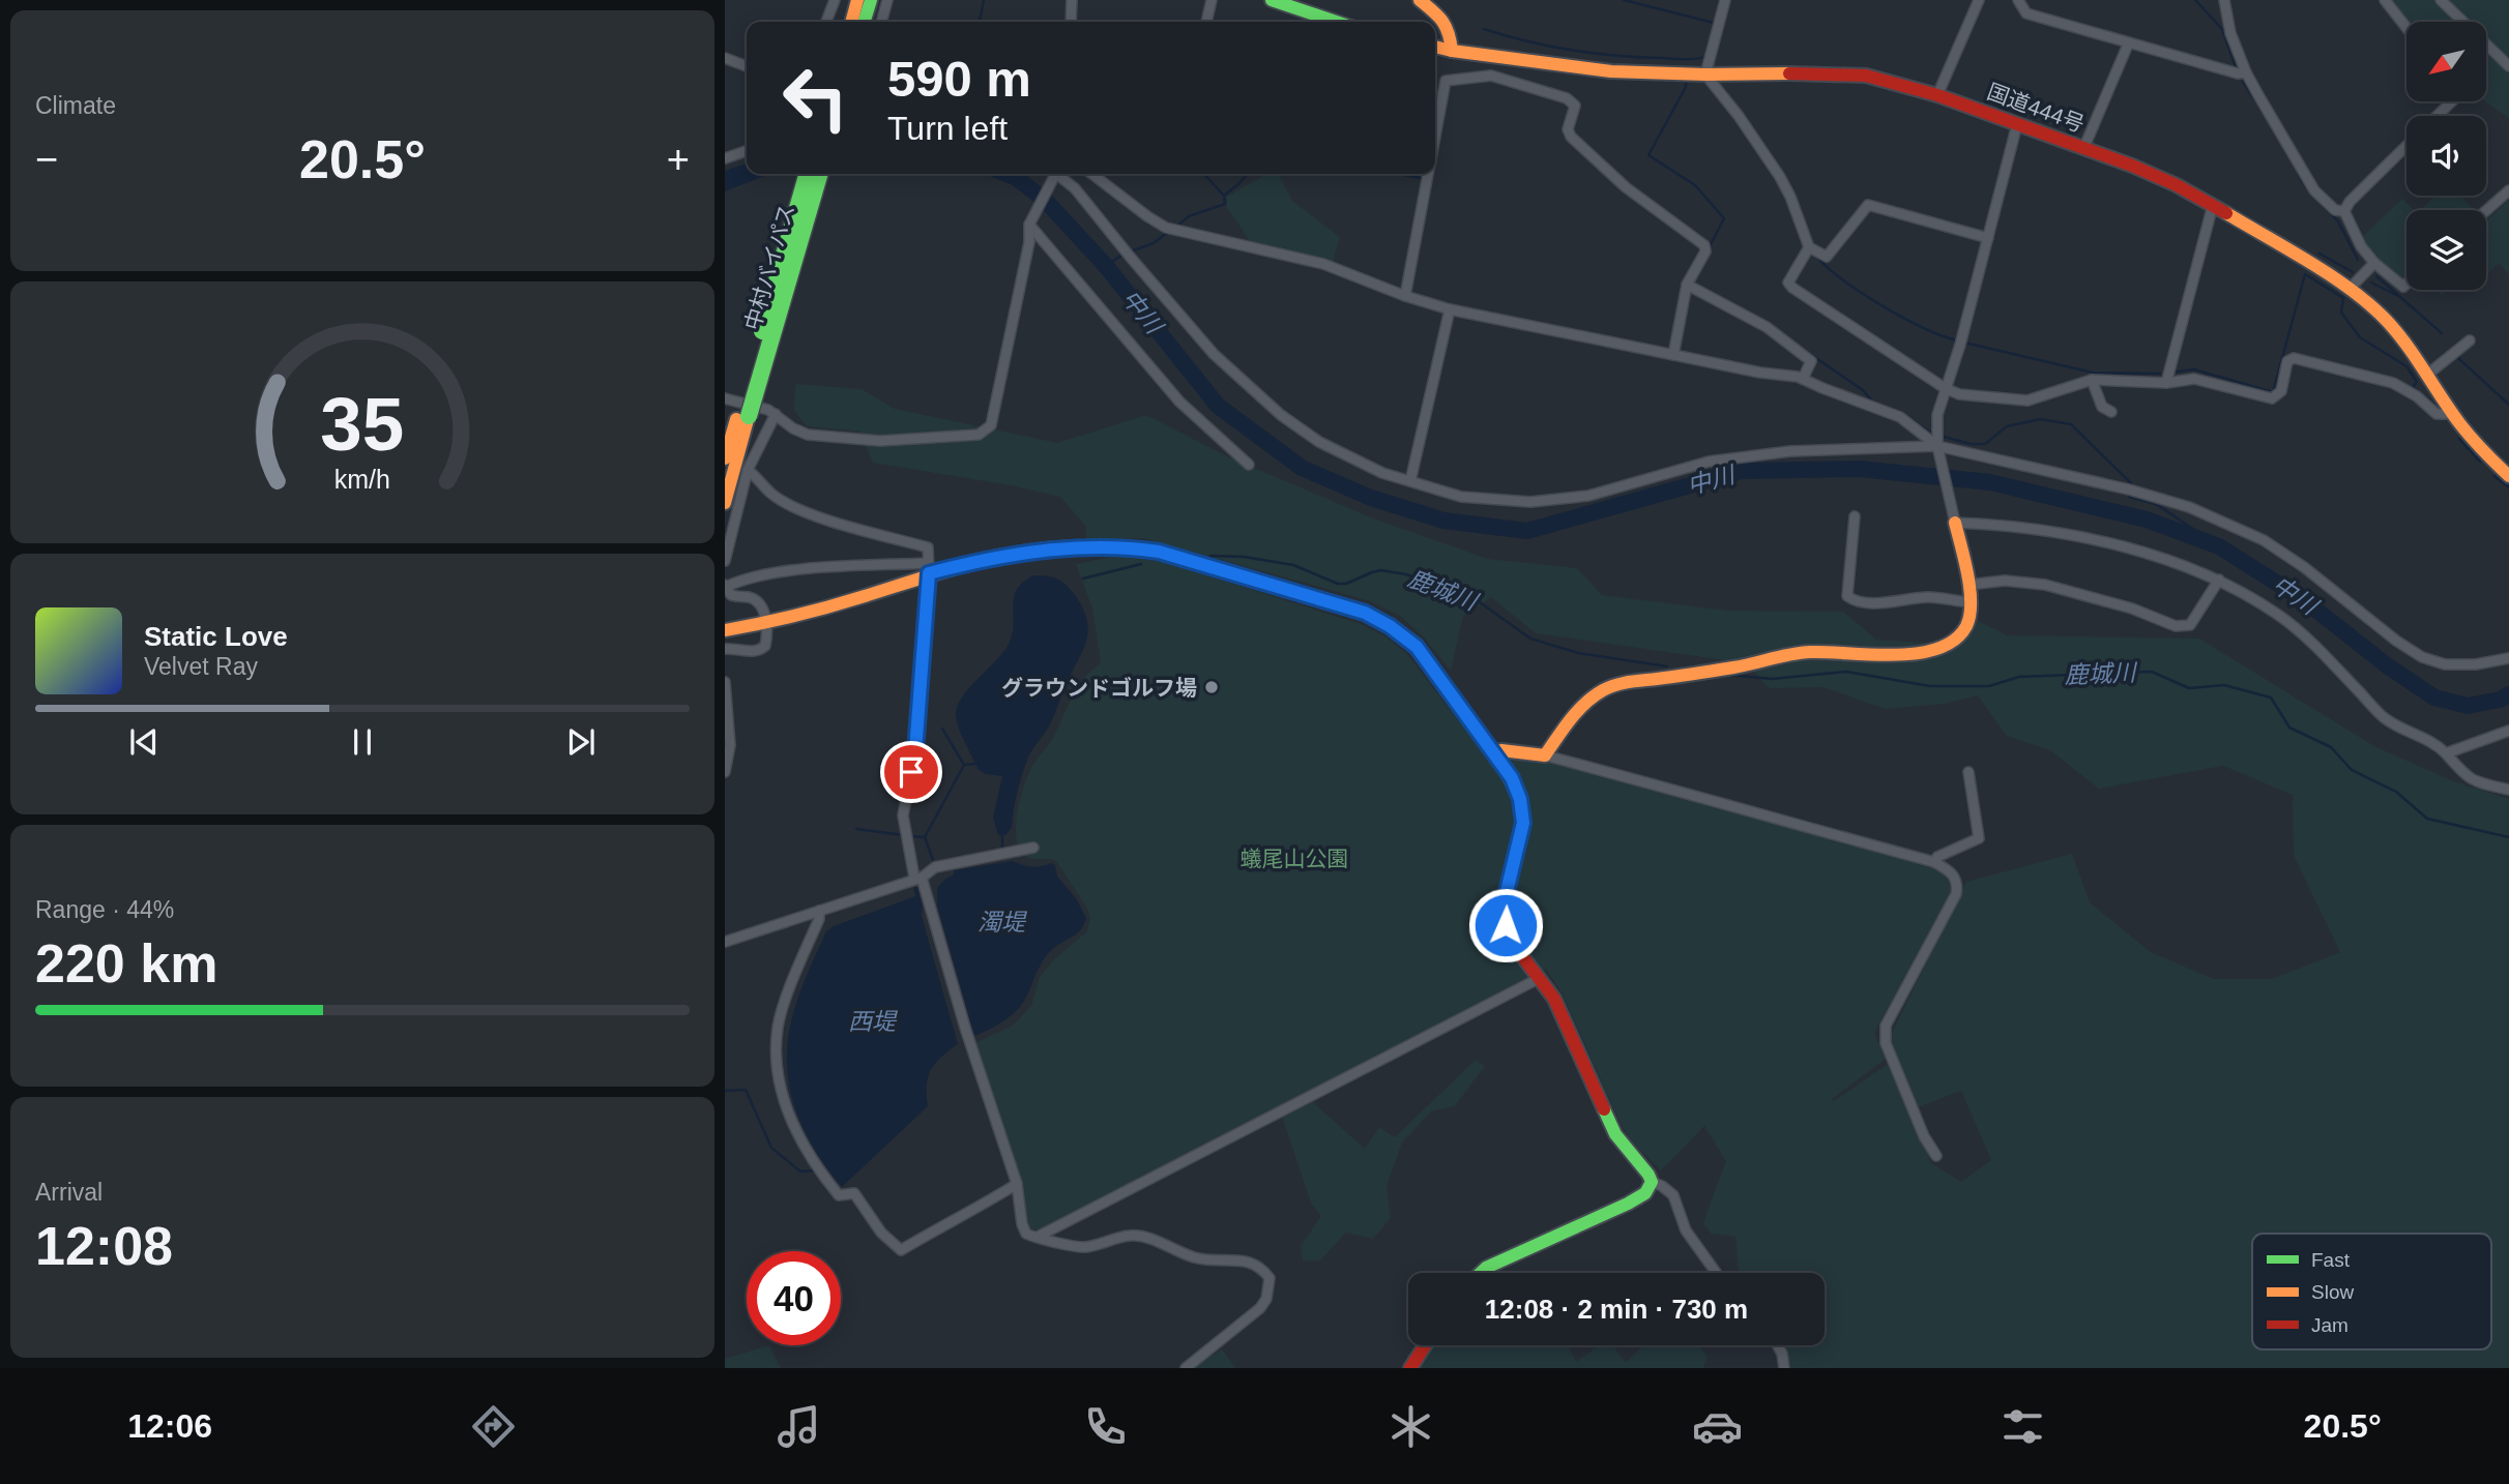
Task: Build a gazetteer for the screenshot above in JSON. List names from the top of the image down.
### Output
{
  "streets": {
    "main road": ["国道444号", "中村バイパス"]
  },
  "water": [
    "中川",
    "鹿城川",
    "濁堤",
    "西堤"
  ],
  "parks": ["蟻尾山公園"],
  "places": ["グラウンドゴルフ場"],
  "legend": ["Fast", "Slow", "Jam"],
  "north": "bottom left",
  "page": {
    "tile": [
      "Climate",
      ["Range · 44%", "220 km"],
      ["Arrival", "12:08"]
    ],
    "turn": ["590 m", "Turn left"],
    "heat": ["−", "20.5°", "+"],
    "song": ["Static Love", "Velvet Ray"],
    "limit": "40",
    "trip": "12:08 · 2 min · 730 m",
    "tabs": ["12:06", "20.5°"],
    "gauge": ["35", "km/h"]
  }
}
